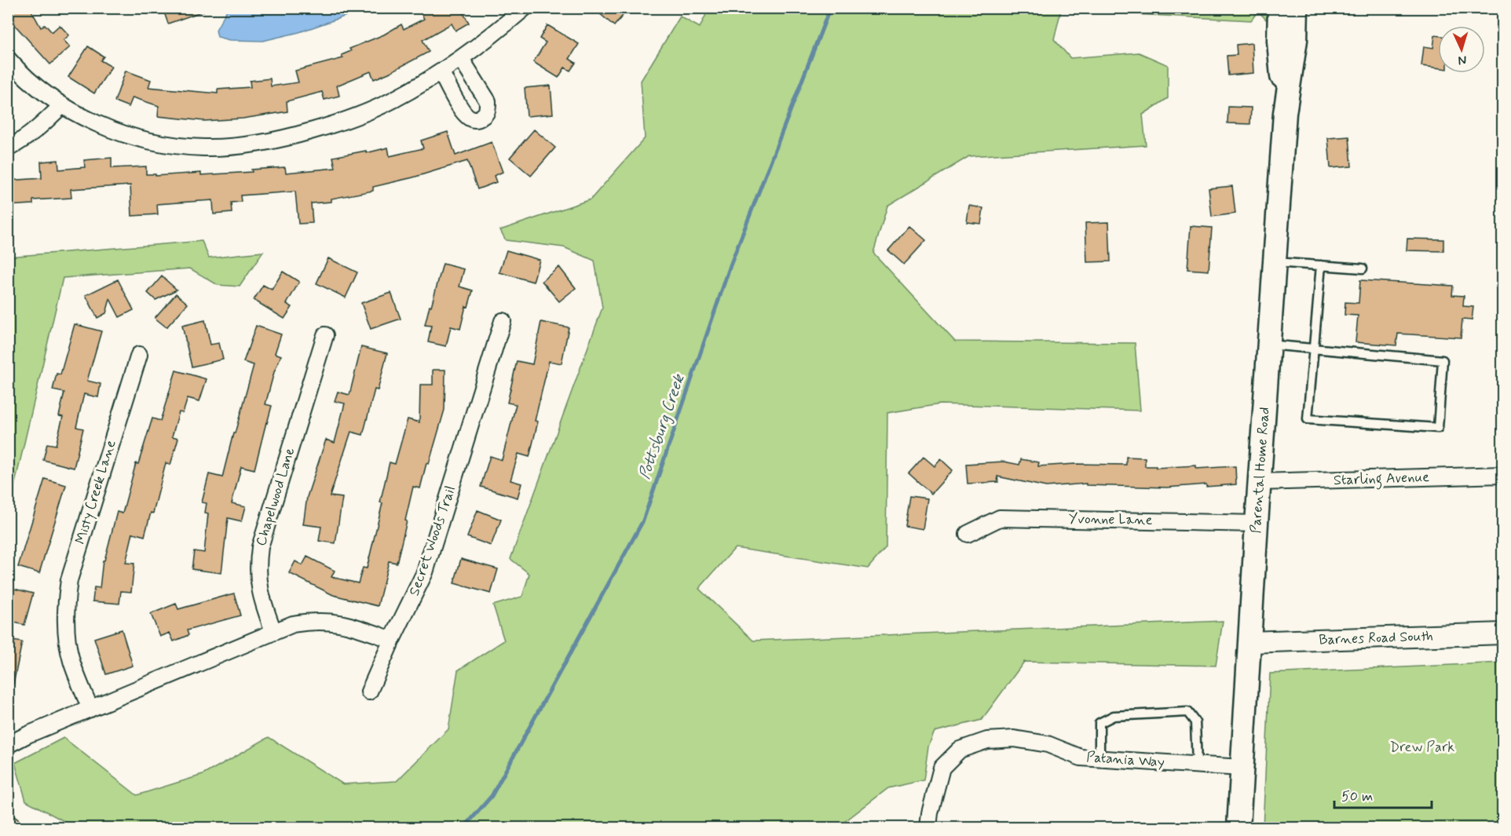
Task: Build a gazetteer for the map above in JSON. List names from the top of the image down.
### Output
{
  "streets": {
    "main road": ["Parental Home Road"],
    "street": [
      "Starling Avenue",
      "Misty Creek Lane",
      "Chapelwood Lane",
      "Yvonne Lane",
      "Secret Woods Trail",
      "Barnes Road South",
      "Patania Way"
    ]
  },
  "crossings": [
    ["Parental Home Road", "Starling Avenue"],
    ["Parental Home Road", "Yvonne Lane"],
    ["Parental Home Road", "Barnes Road South"],
    ["Parental Home Road", "Patania Way"]
  ],
  "water": ["Pottsburg Creek"],
  "parks": ["Drew Park"],
  "scale_bar": "50 m",
  "north": "bottom"
}
